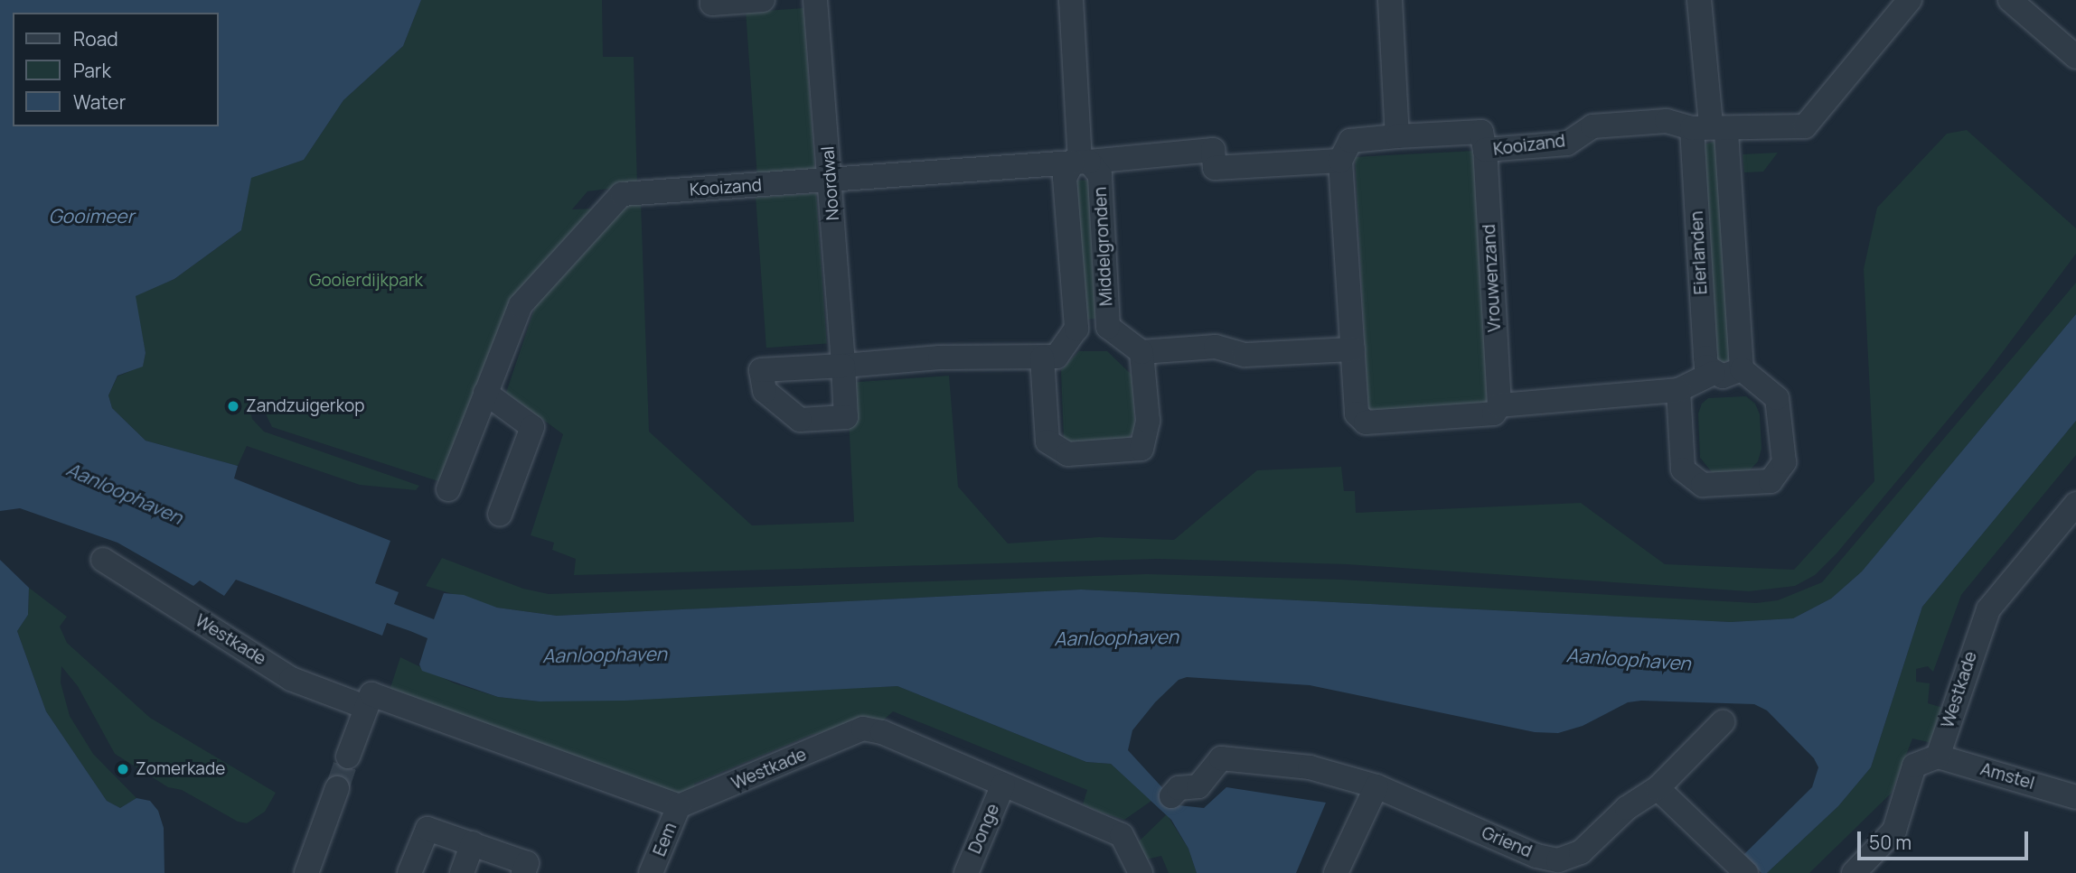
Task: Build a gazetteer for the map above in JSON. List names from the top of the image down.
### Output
{
  "streets": {
    "street": [
      "Kooizand",
      "Noordwal",
      "Middelgronden",
      "Eierlanden",
      "Vrouwenzand",
      "Westkade",
      "Amstel",
      "Donge",
      "Eem",
      "Griend"
    ]
  },
  "crossings": [
    ["Kooizand", "Noordwal"],
    ["Kooizand", "Middelgronden"],
    ["Kooizand", "Eierlanden"],
    ["Kooizand", "Vrouwenzand"],
    ["Noordwal", "Middelgronden"],
    ["Westkade", "Amstel"],
    ["Westkade", "Donge"],
    ["Westkade", "Eem"]
  ],
  "water": ["Gooimeer", "Aanloophaven"],
  "parks": ["Gooierdijkpark"],
  "places": ["Zandzuigerkop", "Zomerkade"],
  "legend": ["Road", "Park", "Water"],
  "scale_bar": "50 m"
}
